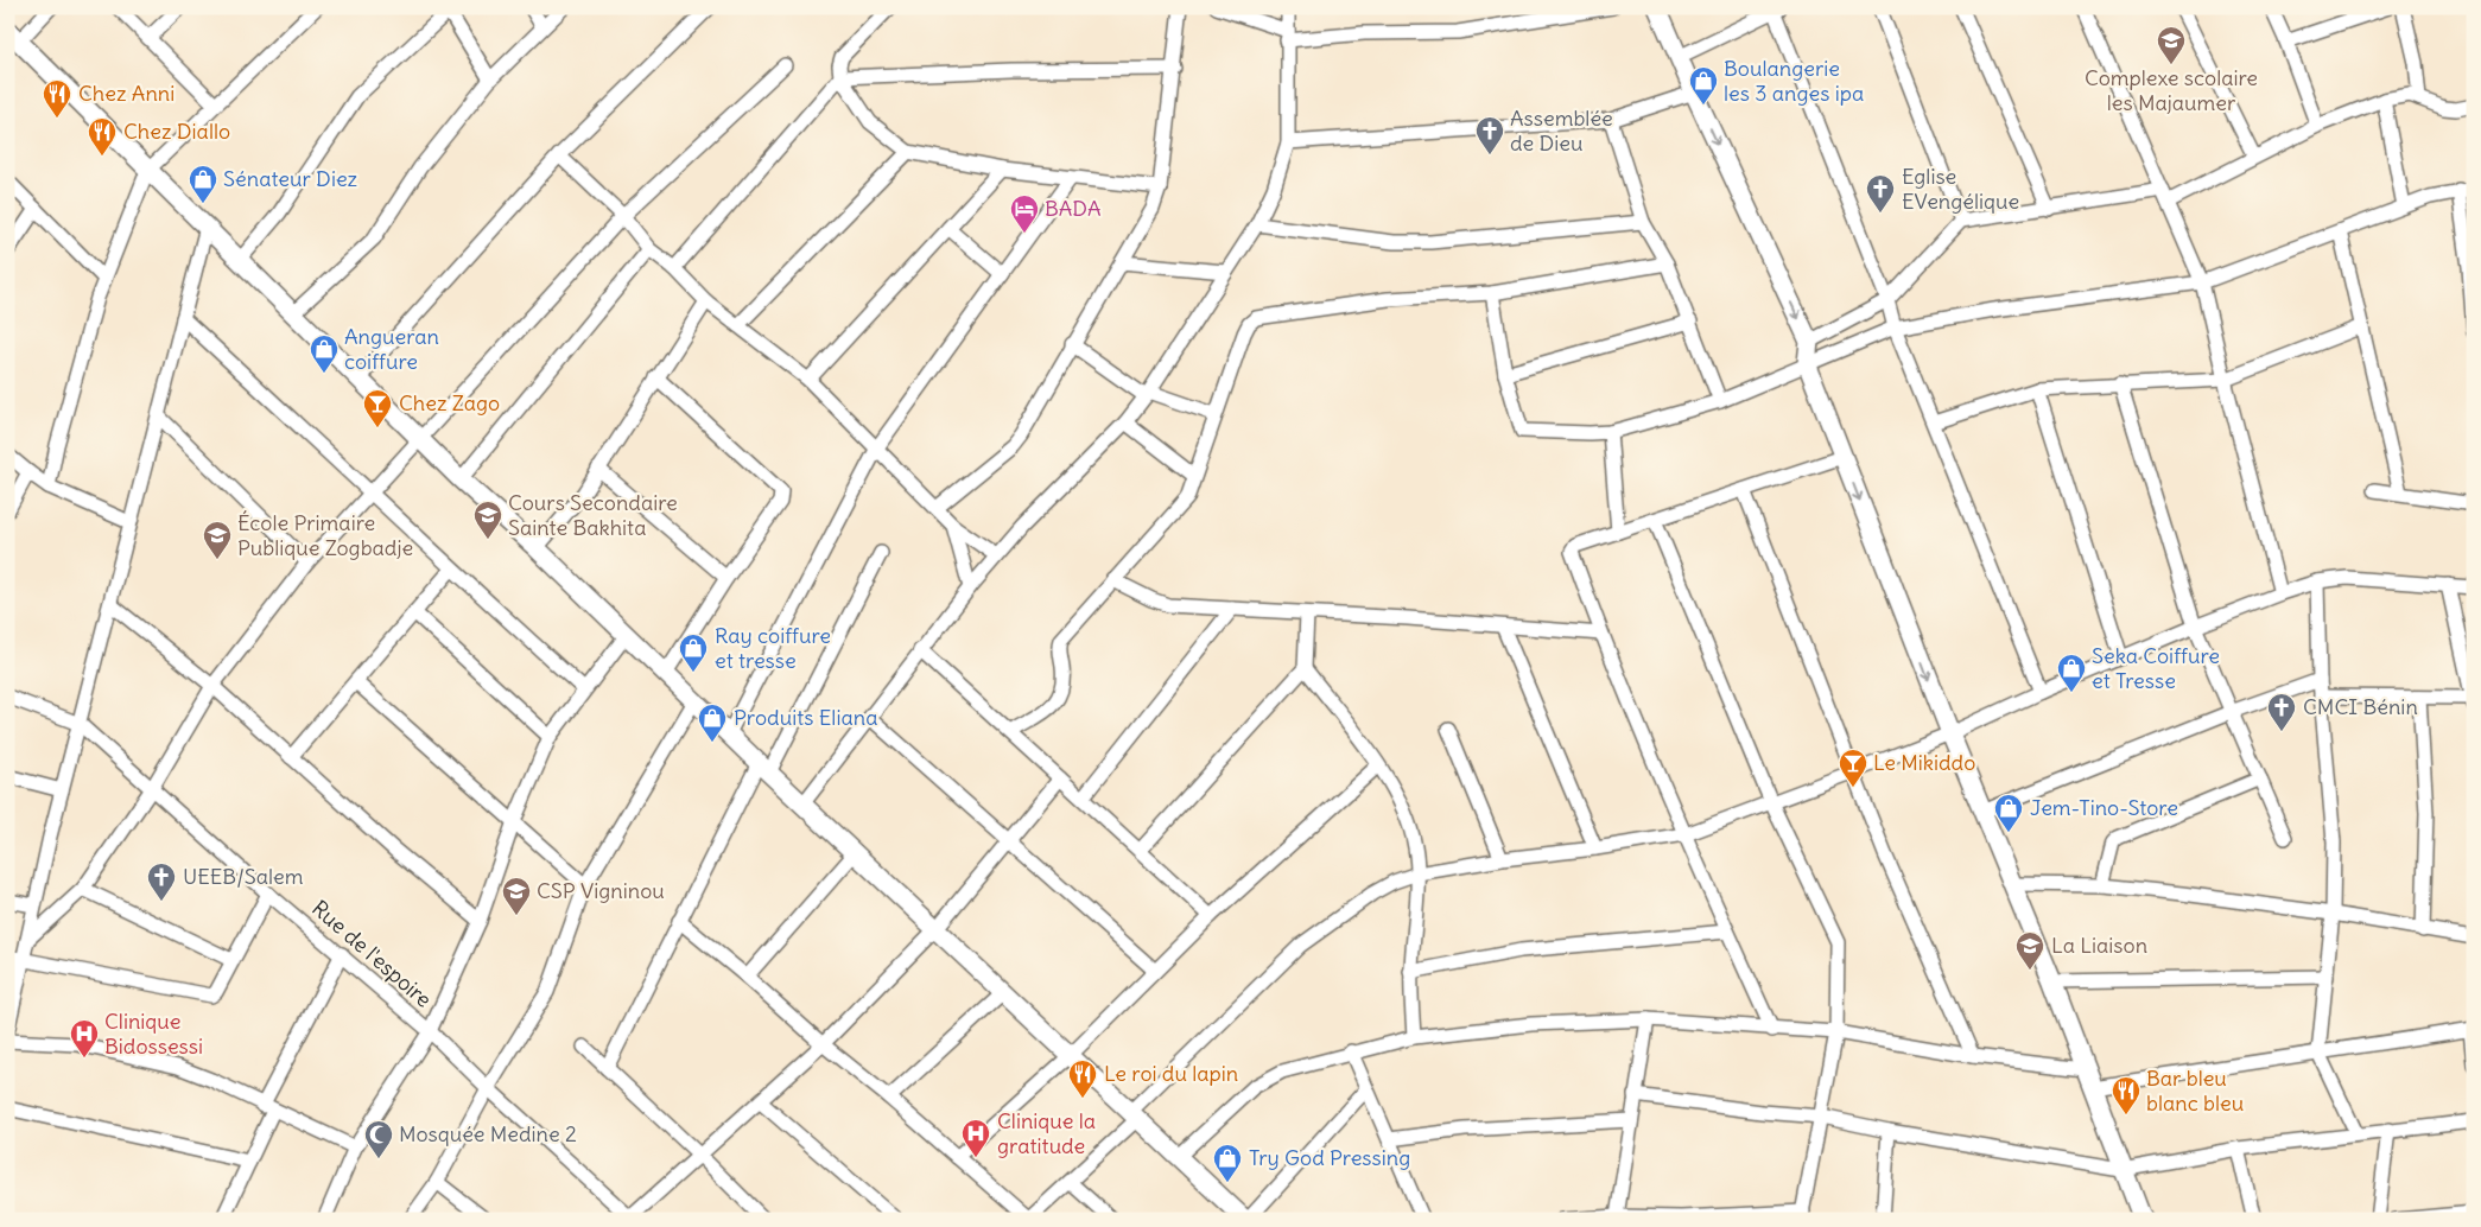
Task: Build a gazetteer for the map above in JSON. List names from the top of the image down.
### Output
{
  "streets": {
    "street": ["Rue de l'espoire"]
  },
  "places": {
    "school or university": [
      "Complexe scolaire les Majaumer",
      "Cours Secondaire Sainte Bakhita",
      "École Primaire Publique Zogbadje",
      "CSP Vigninou",
      "La Liaison"
    ],
    "shop": [
      "Boulangerie les 3 anges ipa",
      "Sénateur Diez",
      "Angueran coiffure",
      "Ray coiffure et tresse",
      "Seka Coiffure et Tresse",
      "Produits Eliana",
      "Jem-Tino-Store",
      "Try God Pressing"
    ],
    "restaurant": [
      "Chez Anni",
      "Chez Diallo",
      "Le roi du lapin",
      "Bar bleu blanc bleu"
    ],
    "church": [
      "Assemblée de Dieu",
      "Eglise EVengélique",
      "CMCI Bénin",
      "UEEB/Salem"
    ],
    "hotel": ["BADA"],
    "bar": ["Chez Zago", "Le Mikiddo"],
    "hospital": ["Clinique Bidossessi", "Clinique la gratitude"],
    "mosque": ["Mosquée Medine 2"]
  }
}
